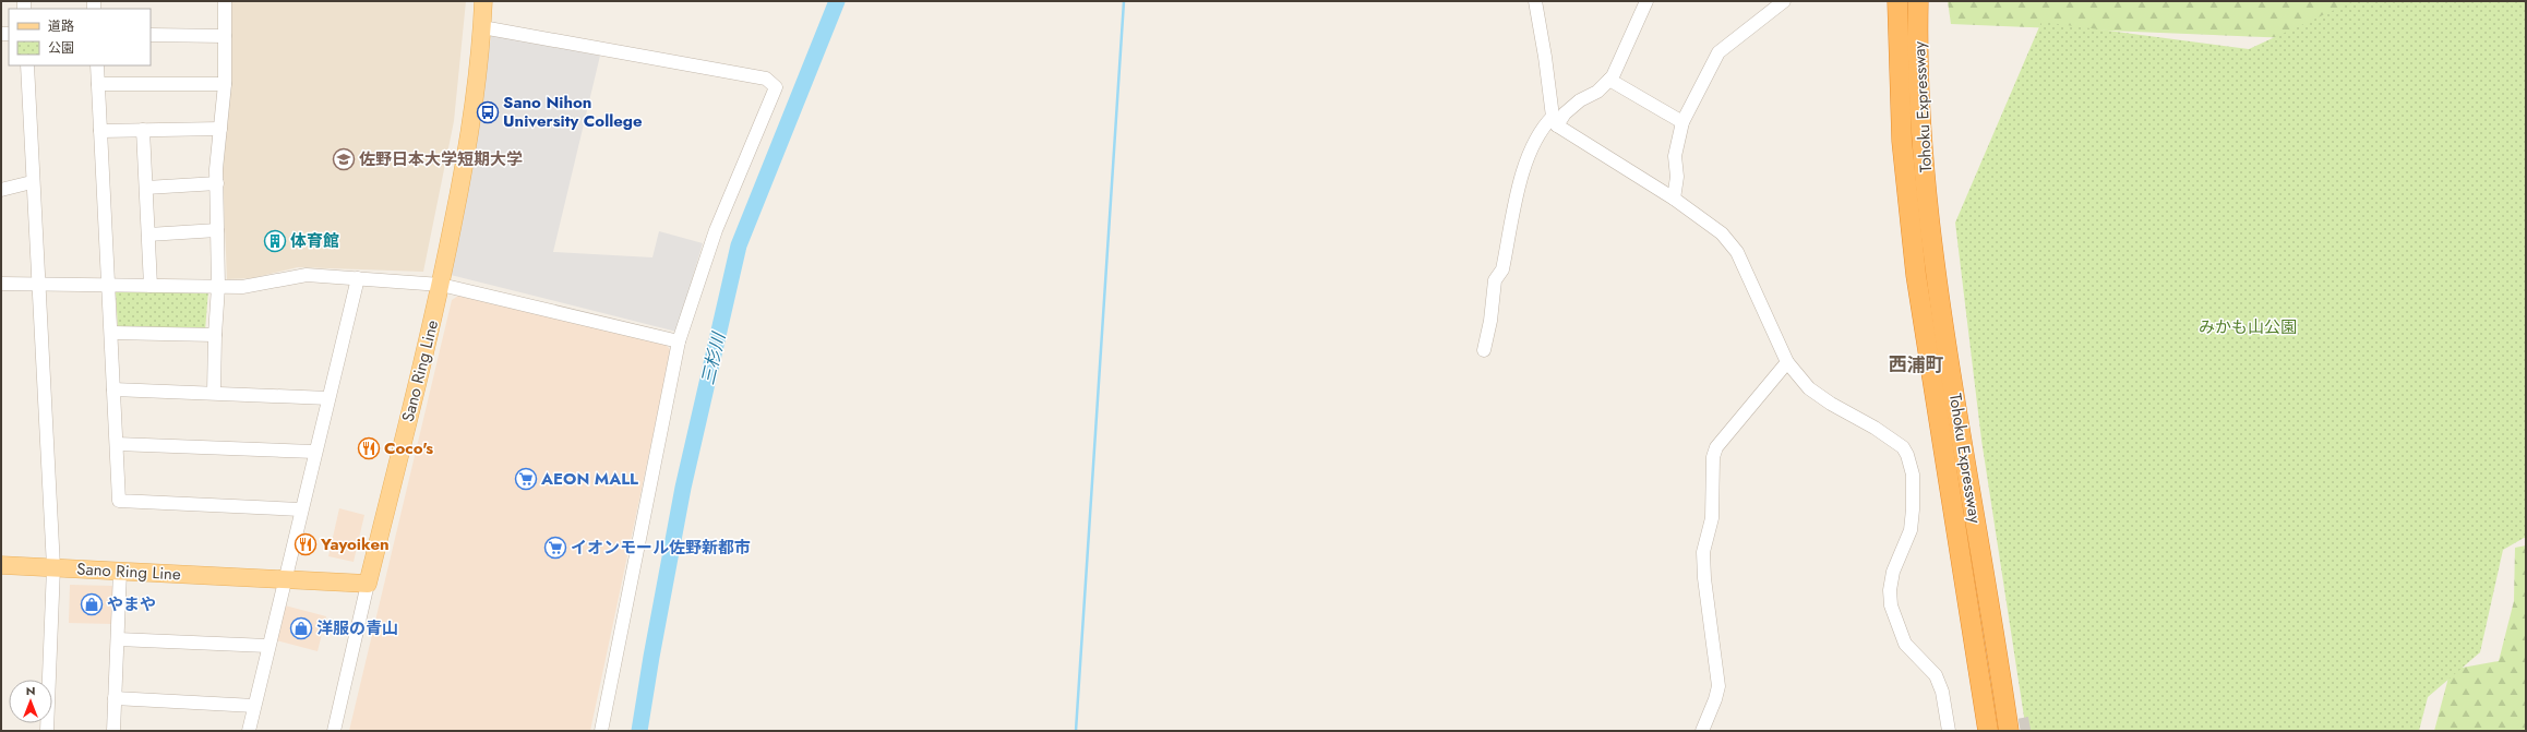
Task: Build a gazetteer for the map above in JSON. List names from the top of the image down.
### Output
{
  "streets": {
    "highway": ["Tohoku Expressway"],
    "main road": ["Sano Ring Line"]
  },
  "districts": ["西浦町"],
  "water": ["三杉川"],
  "parks": ["みかも山公園"],
  "places": {
    "bus stop": ["Sano Nihon University College"],
    "school or university": ["佐野日本大学短期大学"],
    "building": ["体育館"],
    "restaurant": ["Coco's", "Yayoiken"],
    "supermarket": ["AEON MALL", "イオンモール佐野新都市"],
    "shop": ["やまや", "洋服の青山"]
  },
  "legend": ["道路", "公園"],
  "north": "top"
}
